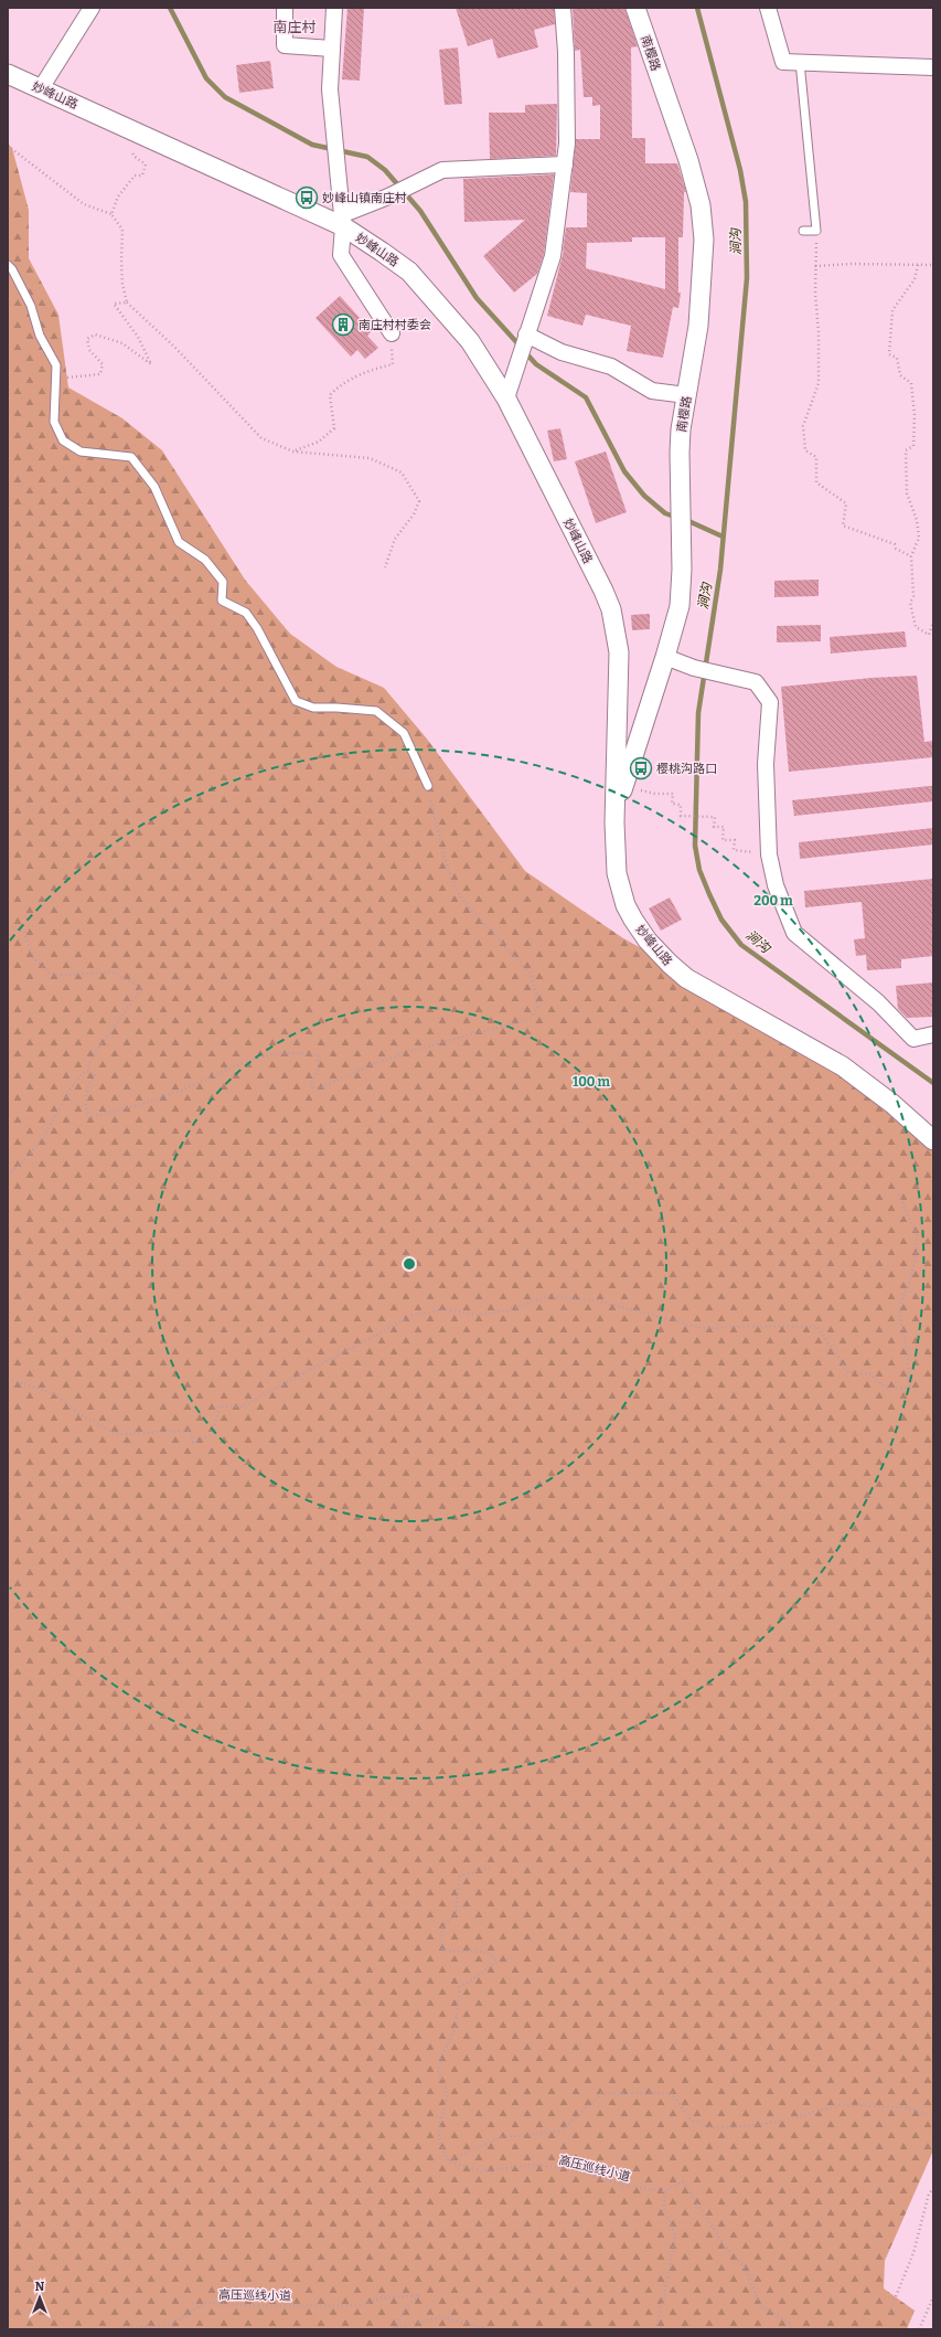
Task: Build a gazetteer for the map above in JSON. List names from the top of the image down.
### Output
{
  "streets": {
    "street": ["南樱路", "妙峰山路"],
    "path": ["高压巡线小道"]
  },
  "crossings": [
    ["南樱路", "妙峰山路"]
  ],
  "districts": ["南庄村"],
  "water": ["涧沟"],
  "places": {
    "bus stop": ["妙峰山镇南庄村", "樱桃沟路口"],
    "building": ["南庄村村委会"]
  },
  "north": "top",
  "rings": ["200 m", "100 m"]
}
